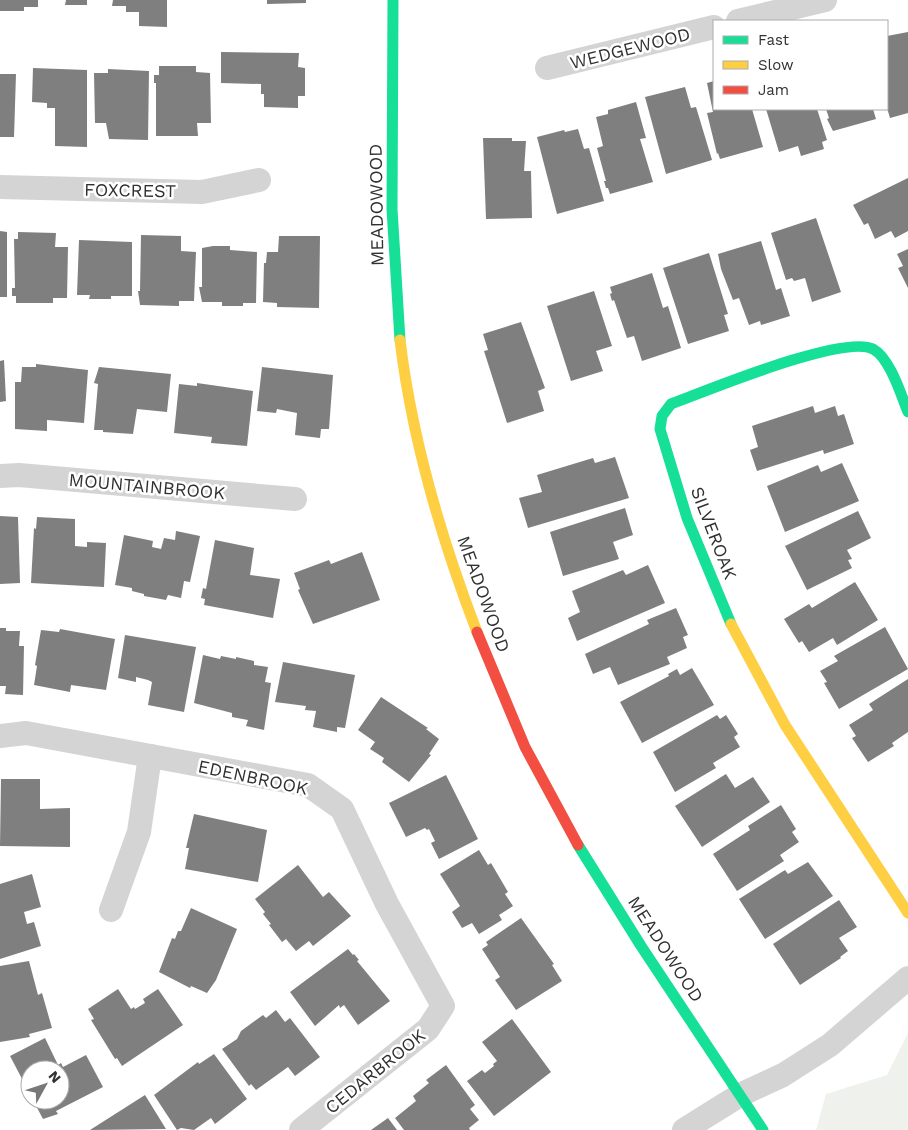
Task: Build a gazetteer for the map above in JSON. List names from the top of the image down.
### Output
{
  "streets": {
    "main road": ["MEADOWOOD", "SILVEROAK"],
    "street": [
      "WEDGEWOOD",
      "FOXCREST",
      "MOUNTAINBROOK",
      "EDENBROOK",
      "CEDARBROOK"
    ]
  },
  "crossings": [
    ["EDENBROOK", "CEDARBROOK"]
  ],
  "legend": ["Fast", "Slow", "Jam"],
  "north": "top right"
}
